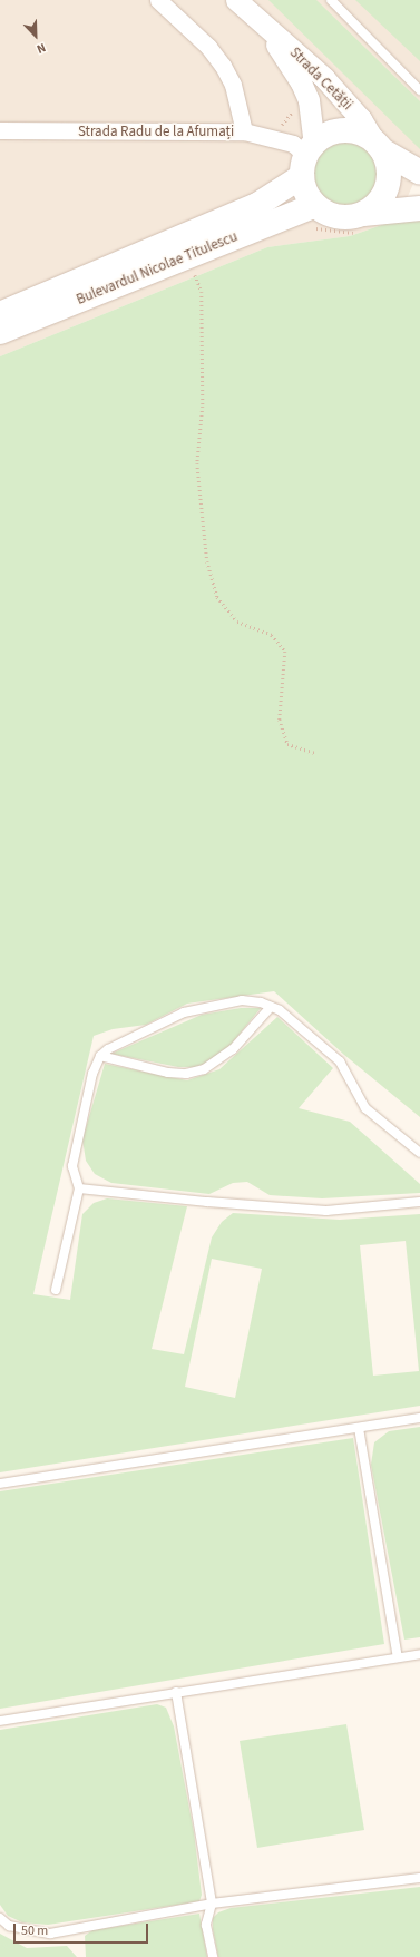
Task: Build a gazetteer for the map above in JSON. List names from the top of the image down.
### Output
{
  "streets": {
    "main road": ["Strada Cetății", "Bulevardul Nicolae Titulescu"],
    "street": ["Strada Radu de la Afumați"]
  },
  "crossings": [
    ["Strada Cetății", "Strada Radu de la Afumați"],
    ["Strada Cetății", "Bulevardul Nicolae Titulescu"],
    ["Strada Radu de la Afumați", "Bulevardul Nicolae Titulescu"]
  ],
  "scale_bar": "50 m",
  "north": "bottom right"
}
